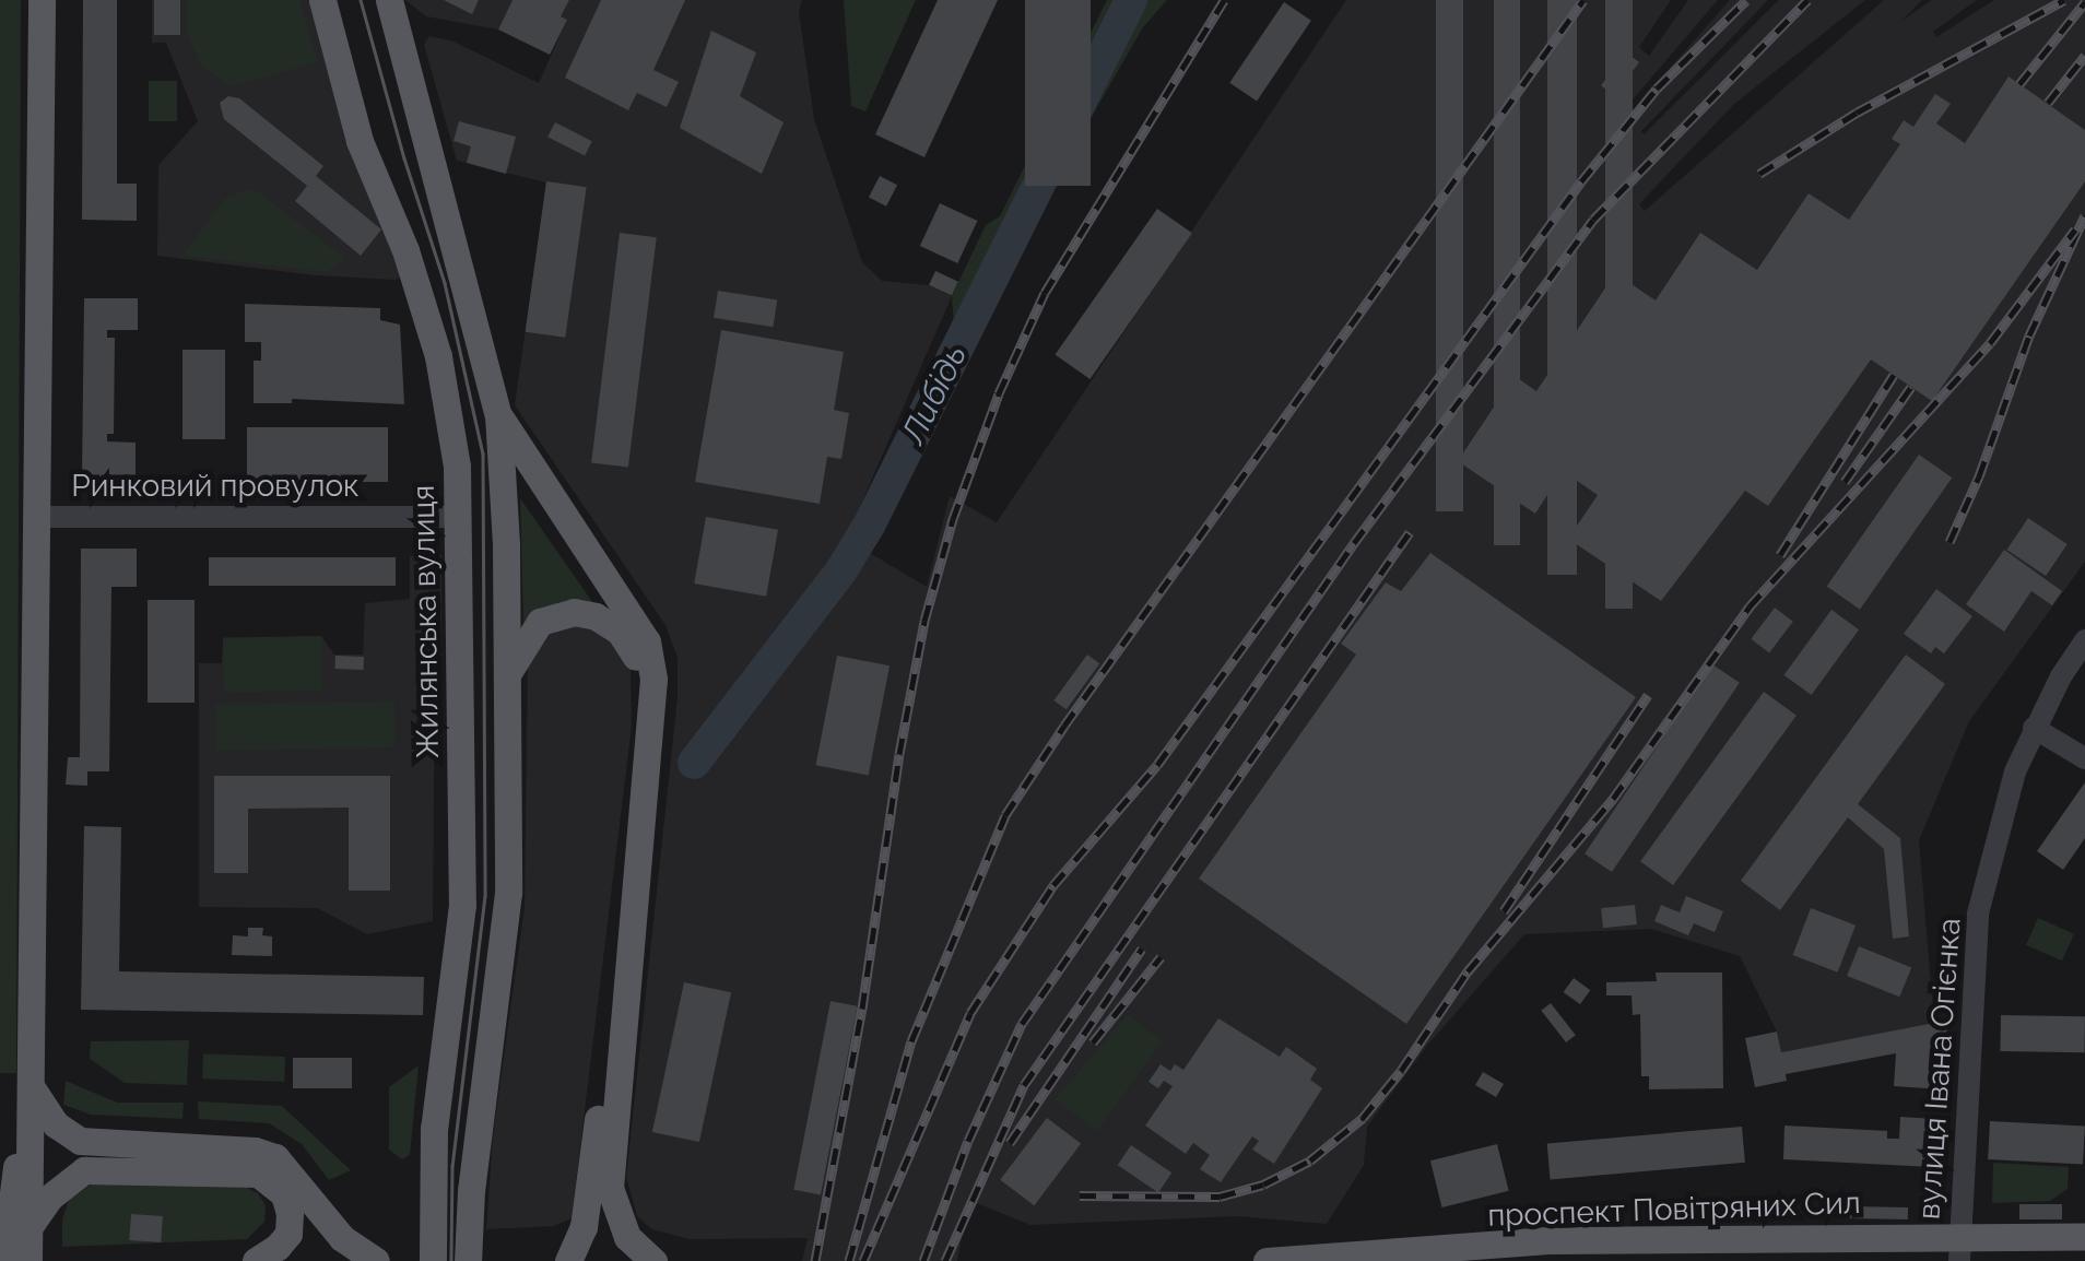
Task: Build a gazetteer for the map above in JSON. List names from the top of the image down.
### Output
{
  "streets": {
    "main road": ["Жилянська вулиця", "проспект Повітряних Сил"],
    "street": ["Ринковий провулок", "вулиця Івана Огієнка"]
  },
  "crossings": [
    ["Ринковий провулок", "Жилянська вулиця"],
    ["вулиця Івана Огієнка", "проспект Повітряних Сил"]
  ],
  "water": ["Либідь"]
}
